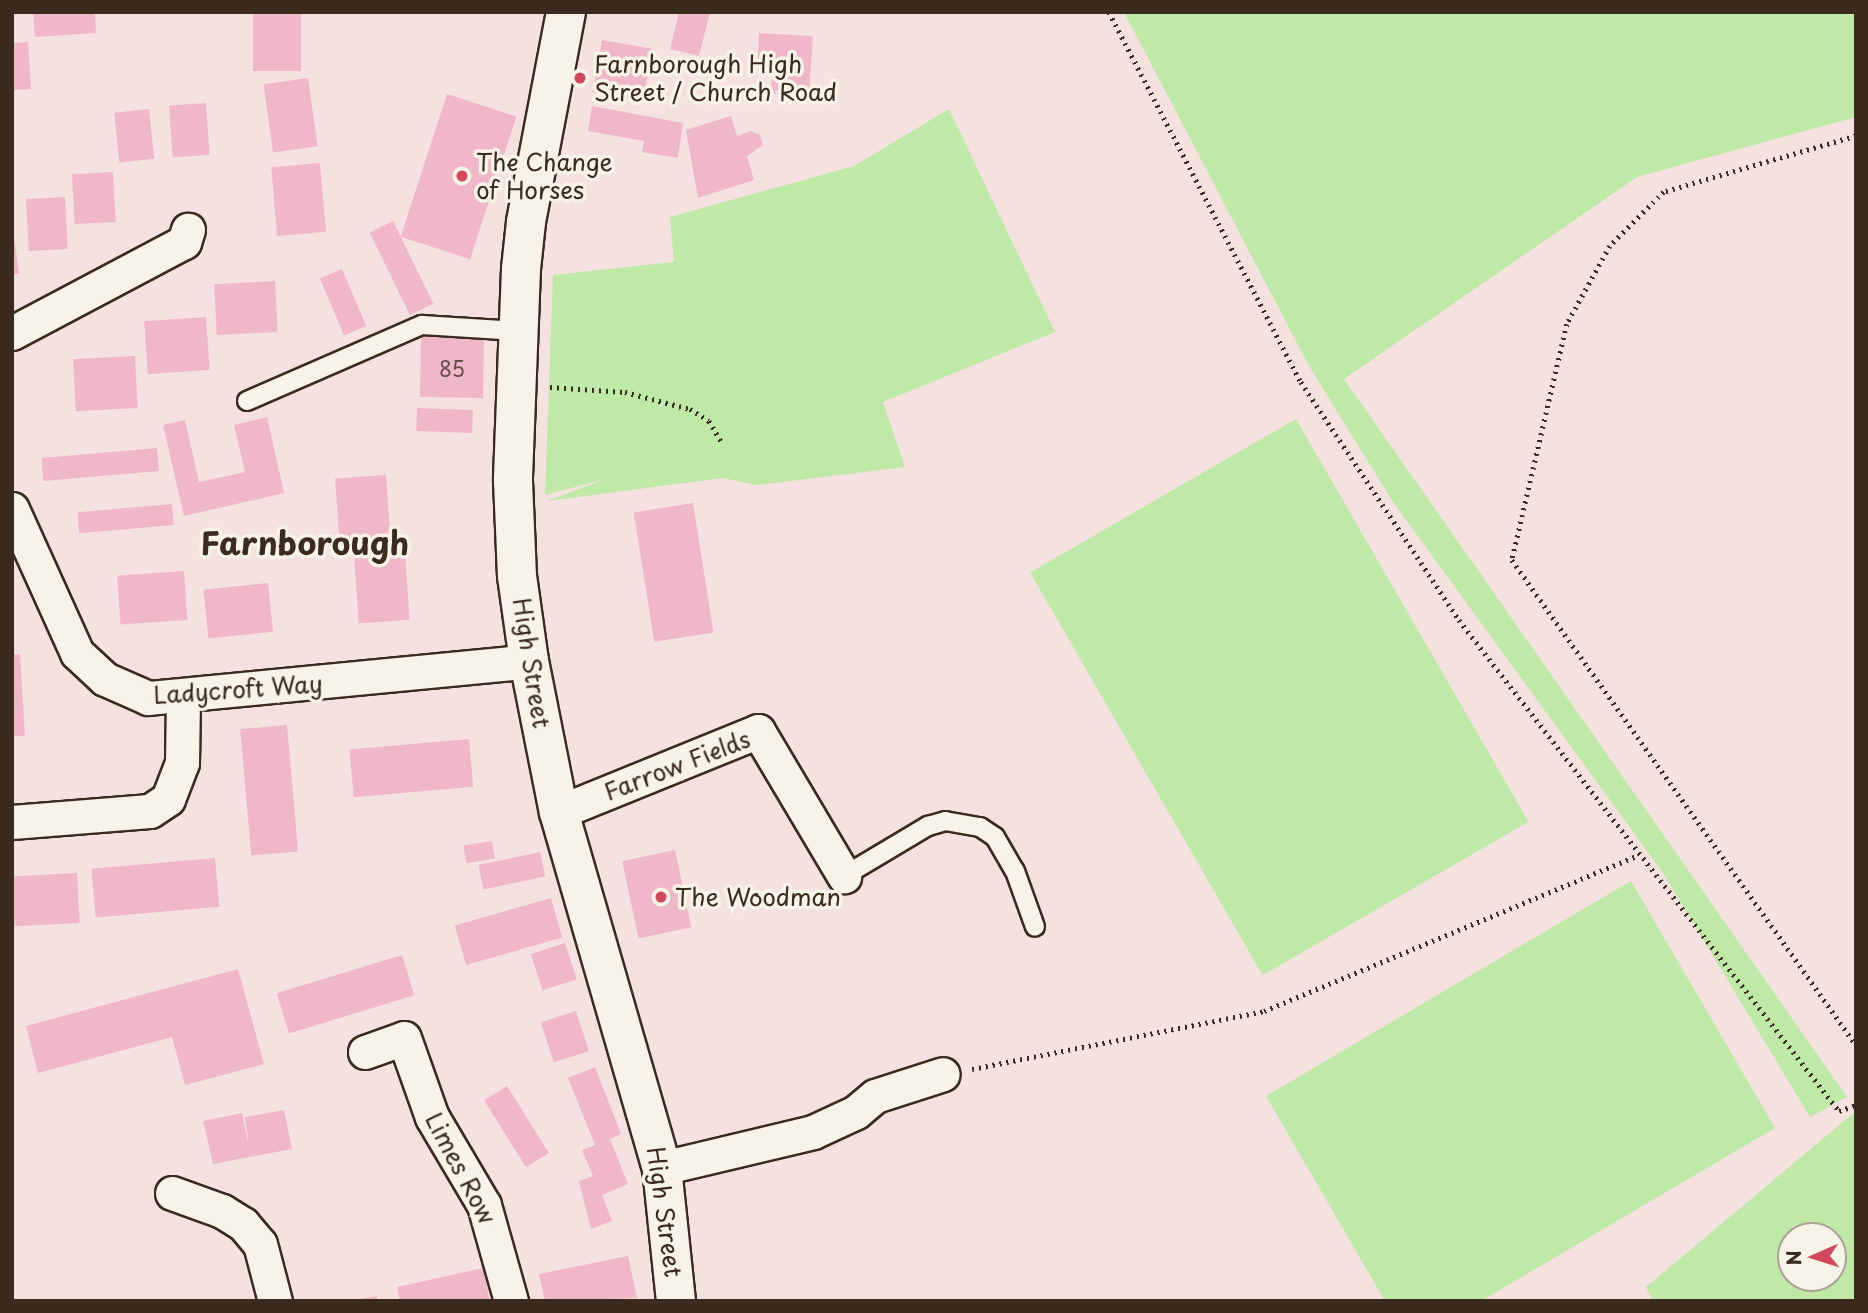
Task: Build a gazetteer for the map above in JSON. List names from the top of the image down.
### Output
{
  "streets": {
    "main road": ["High Street"],
    "street": ["Ladycroft Way", "Farrow Fields", "Limes Row"]
  },
  "crossings": [
    ["High Street", "Ladycroft Way"],
    ["High Street", "Farrow Fields"]
  ],
  "districts": ["Farnborough"],
  "places": ["Farnborough High Street / Church Road", "The Change of Horses", "The Woodman"],
  "house_numbers": ["85"],
  "north": "left"
}
